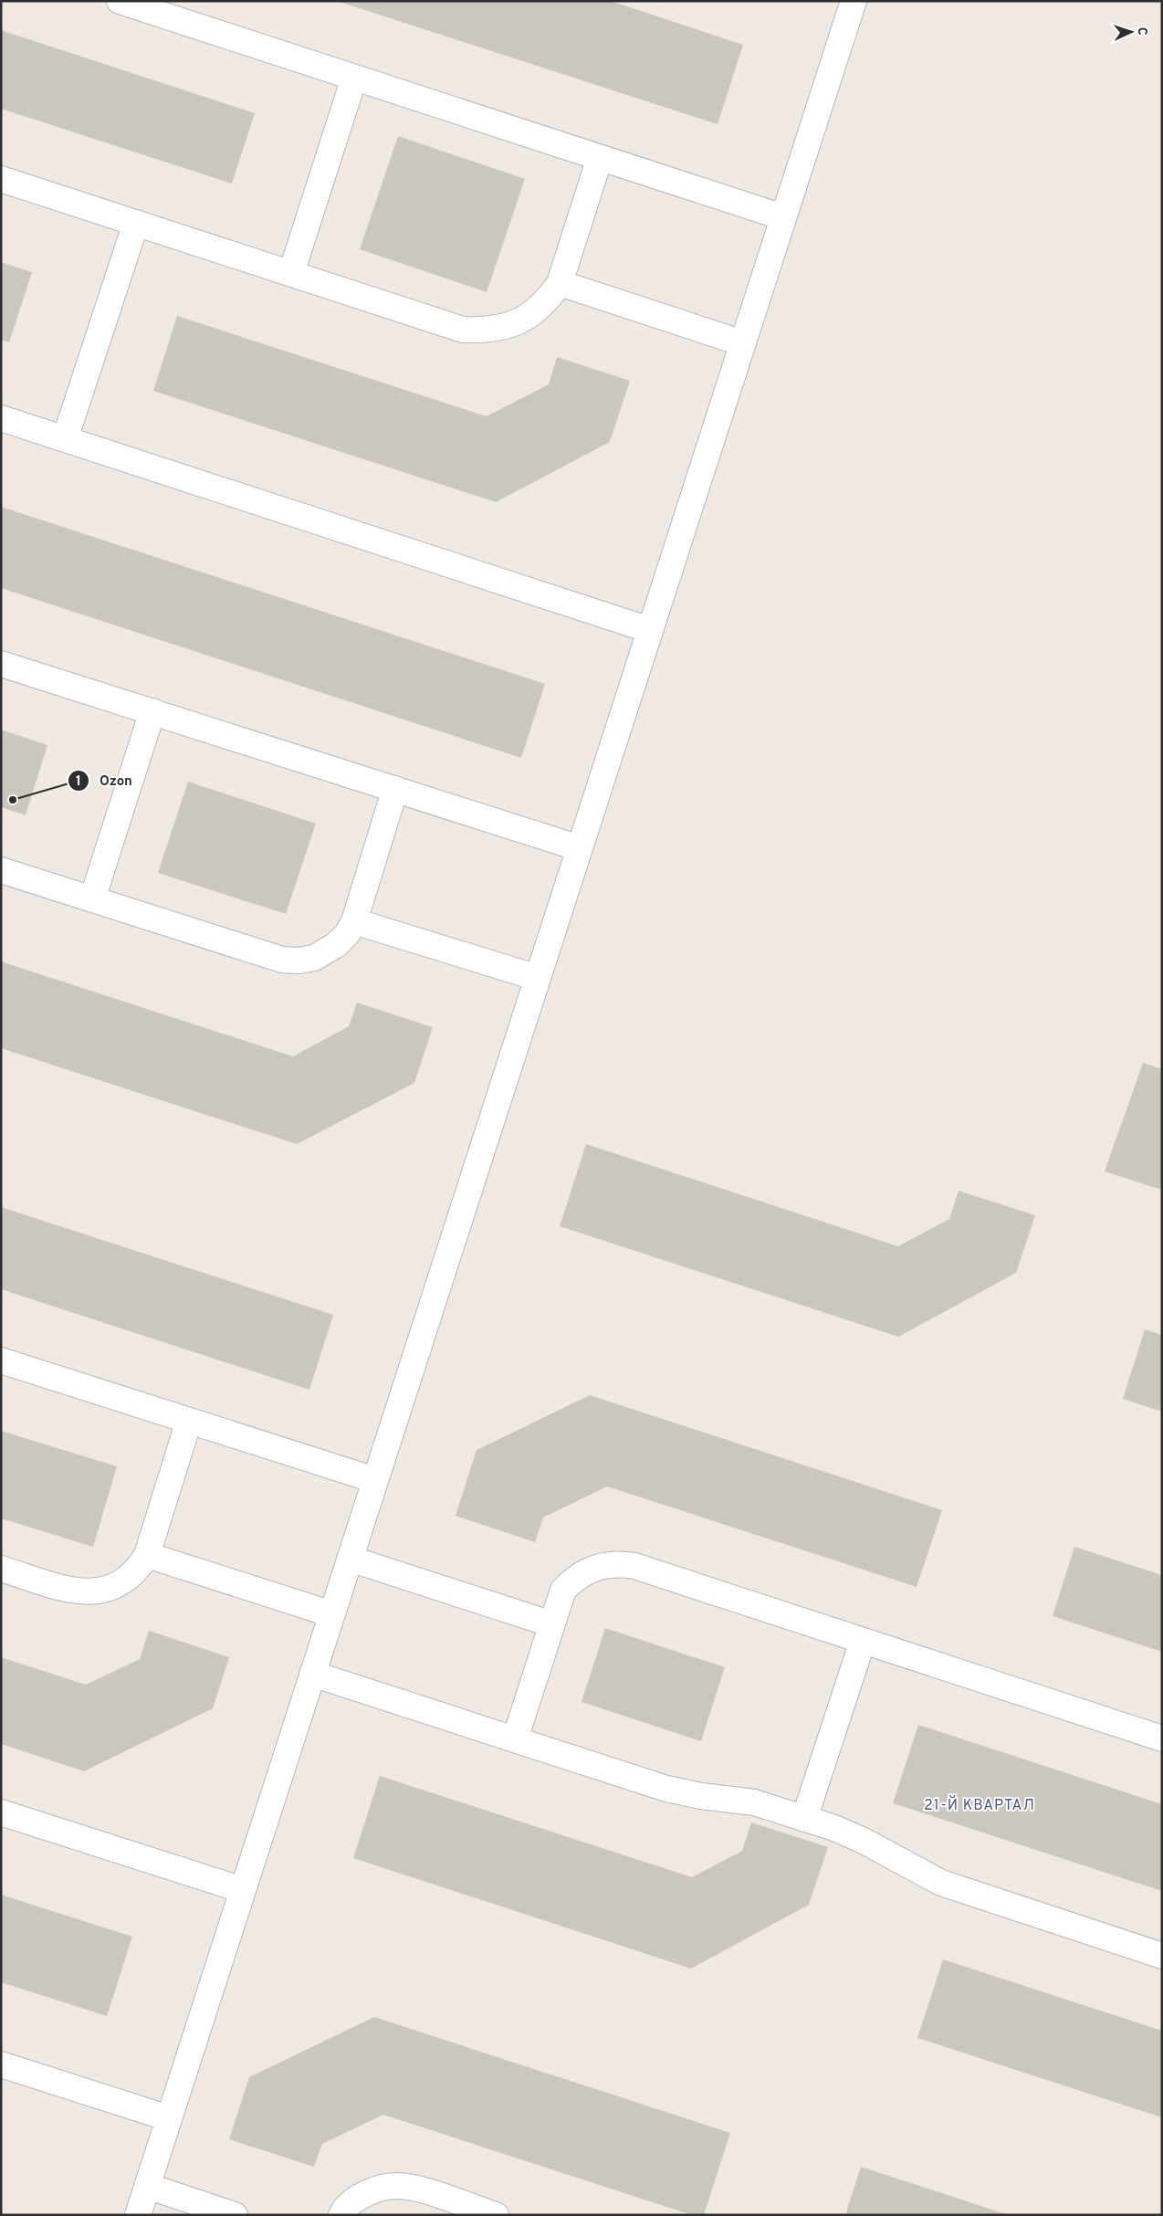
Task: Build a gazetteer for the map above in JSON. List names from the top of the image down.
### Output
{
  "districts": ["21-Й КВАРТАЛ"],
  "places": ["Ozon"],
  "north": "right"
}
